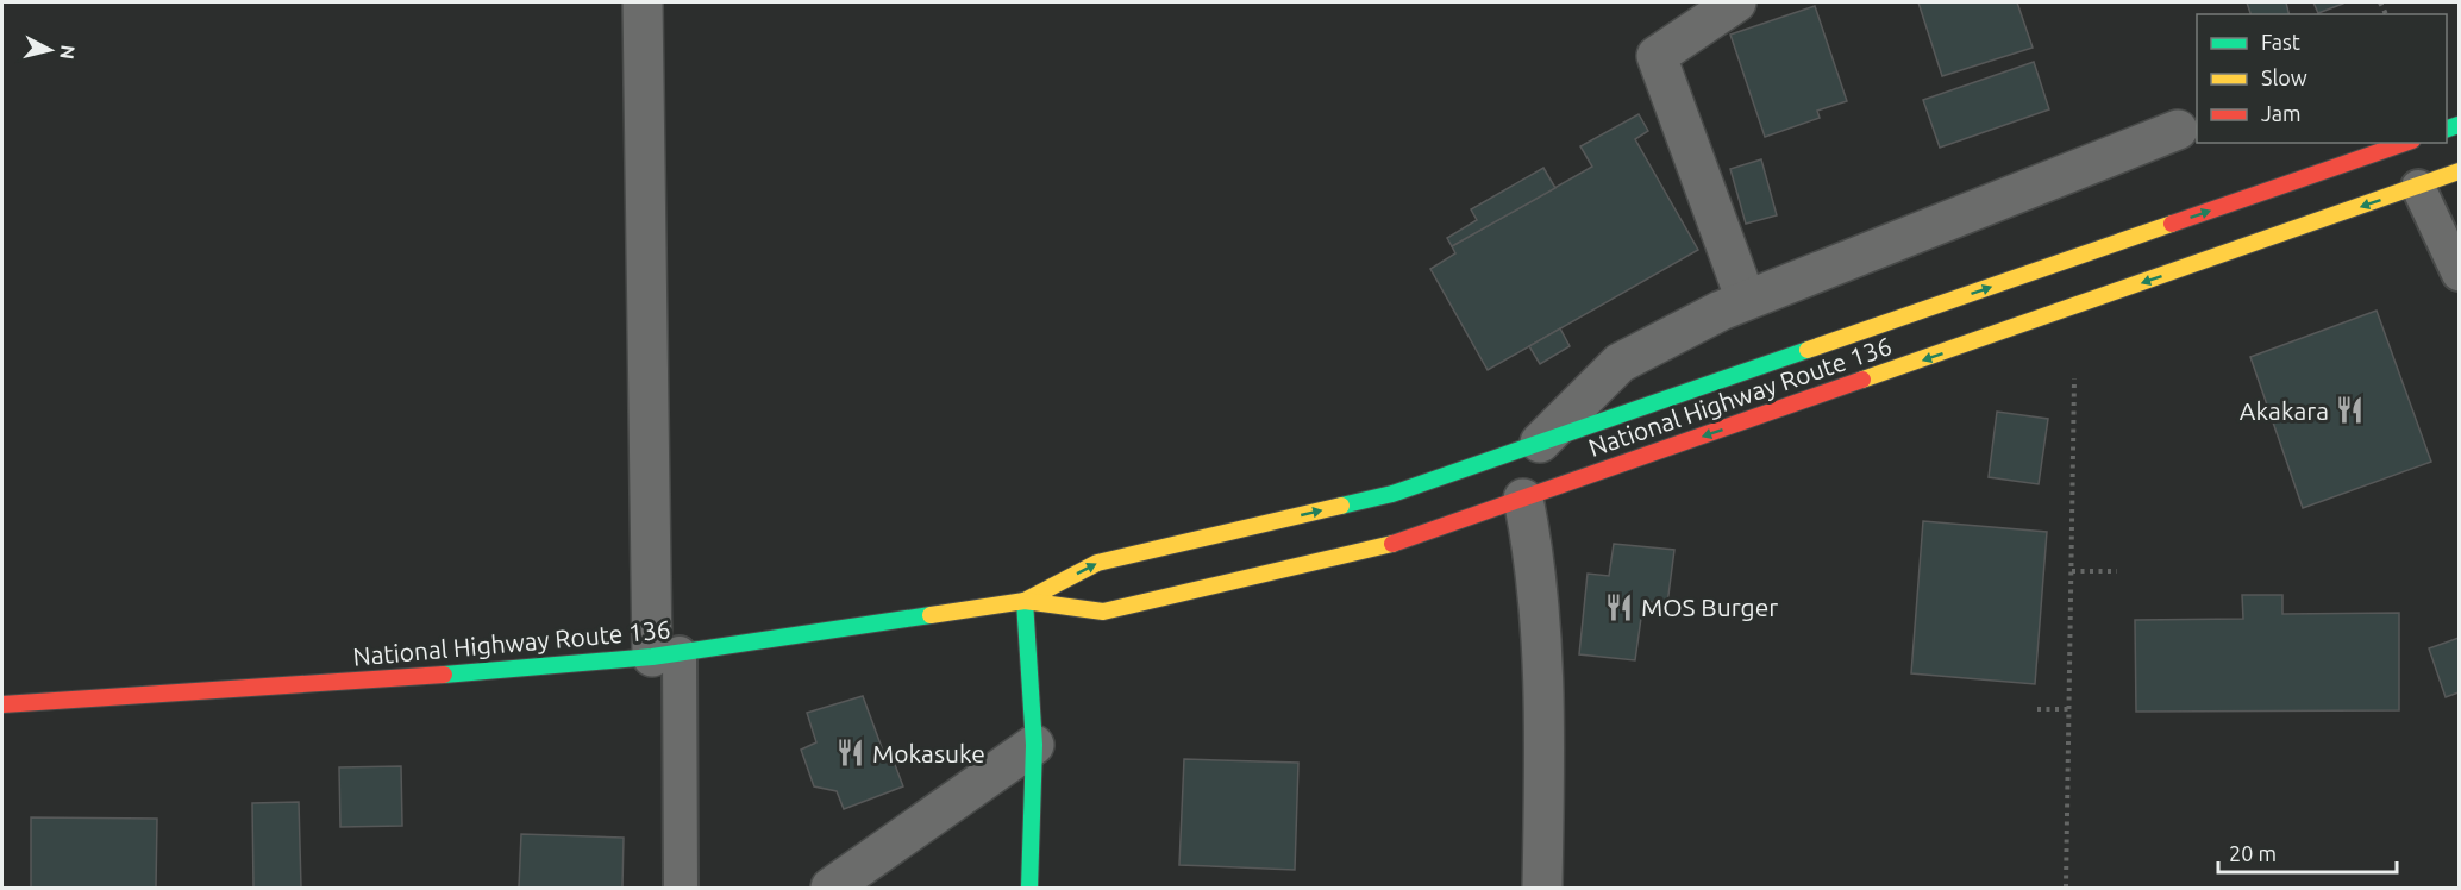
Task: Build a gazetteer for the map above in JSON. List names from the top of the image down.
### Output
{
  "streets": {
    "main road": ["National Highway Route 136"]
  },
  "places": {
    "restaurant": ["Akakara", "MOS Burger", "Mokasuke"]
  },
  "legend": ["Fast", "Slow", "Jam"],
  "scale_bar": "20 m",
  "north": "right"
}
